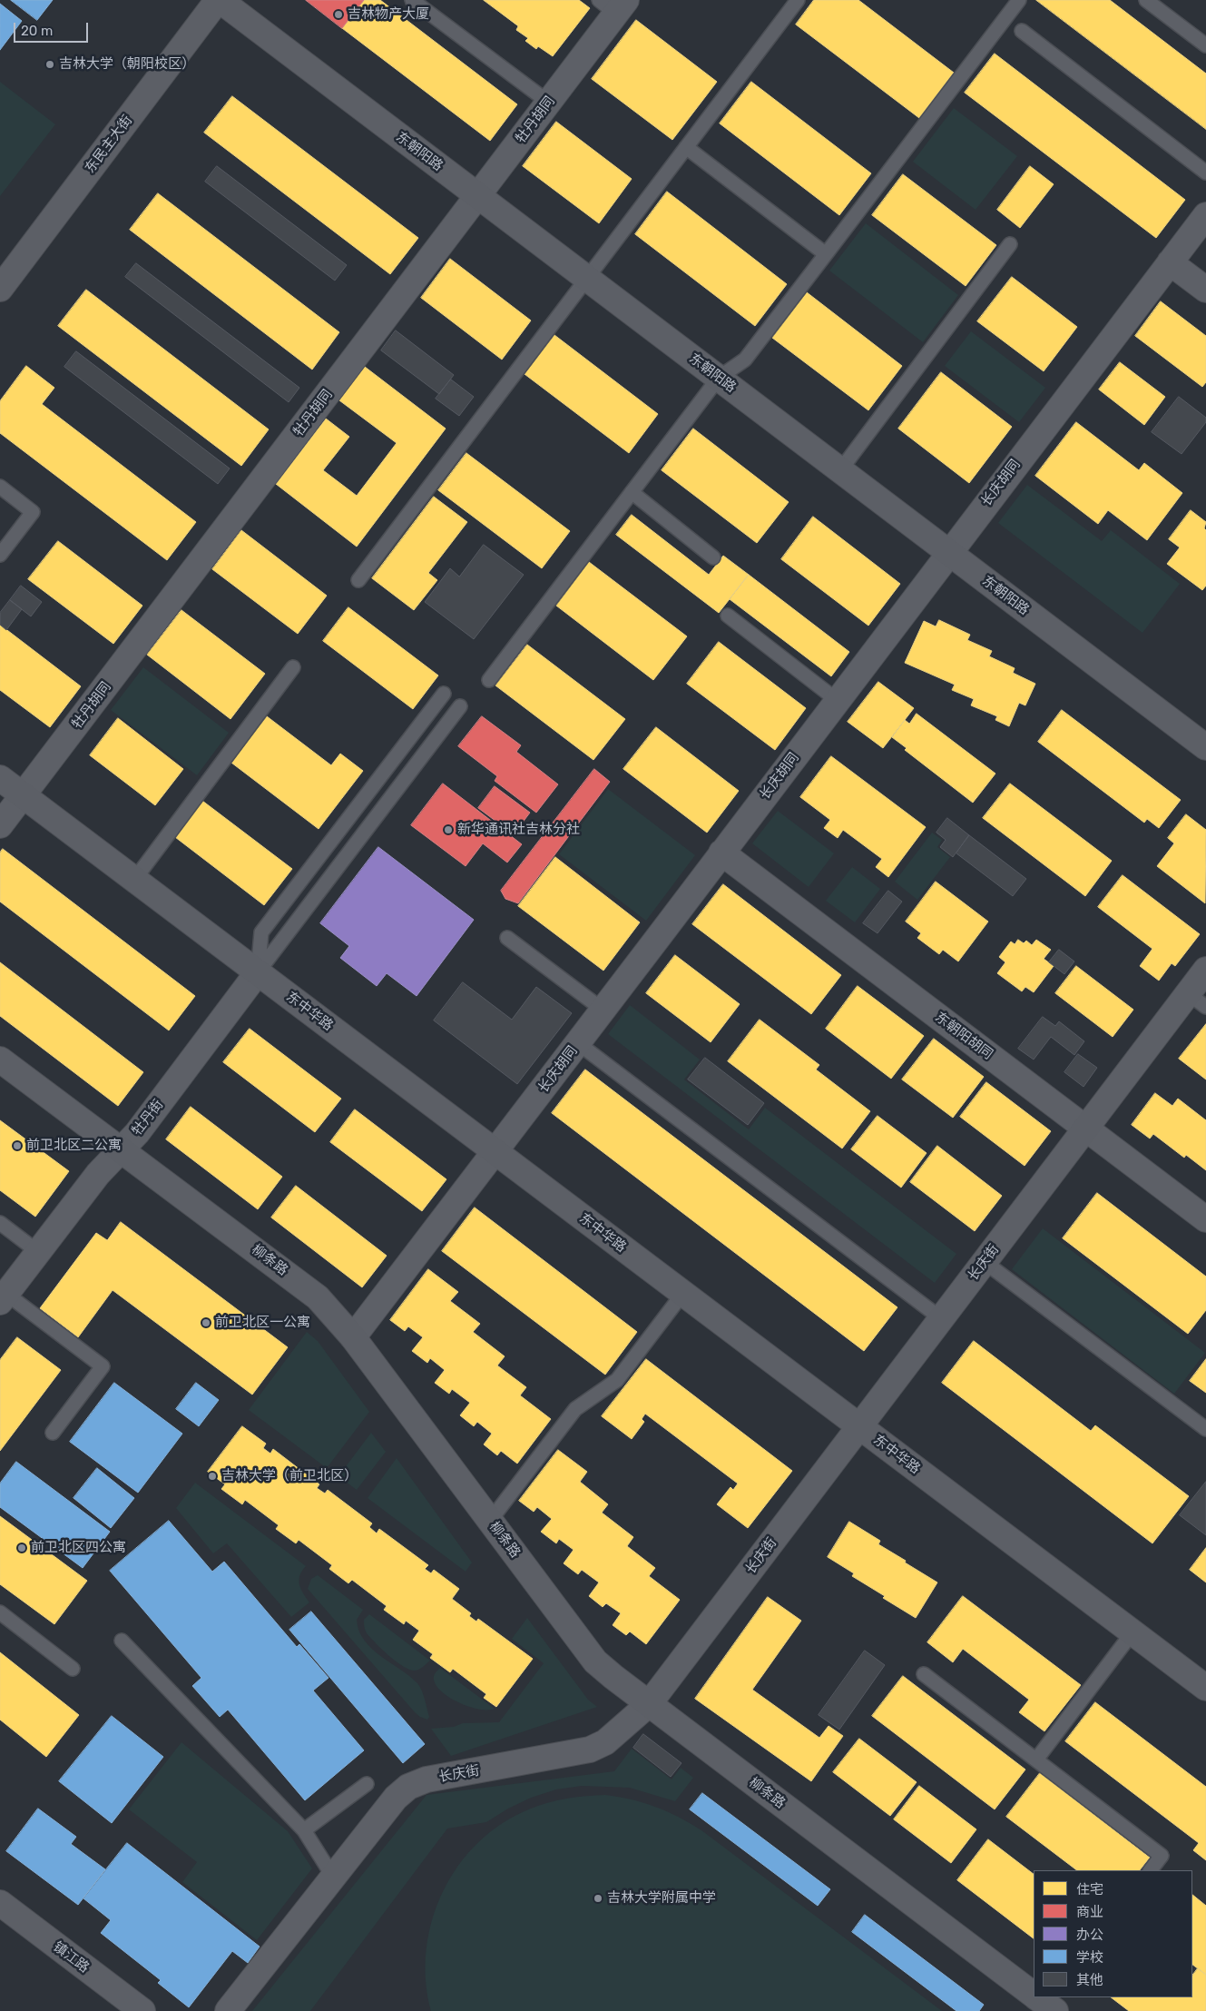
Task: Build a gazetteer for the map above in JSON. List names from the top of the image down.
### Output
{
  "streets": {
    "street": [
      "牡丹胡同",
      "东民主大街",
      "东朝阳路",
      "长庆胡同",
      "东中华路",
      "东朝阳胡同",
      "牡丹街",
      "柳条路",
      "长庆街",
      "镇江路"
    ]
  },
  "crossings": [
    ["牡丹胡同", "东朝阳路"],
    ["牡丹胡同", "东中华路"],
    ["东民主大街", "东朝阳路"],
    ["东朝阳路", "长庆胡同"],
    ["长庆胡同", "东中华路"],
    ["长庆胡同", "东朝阳胡同"],
    ["长庆胡同", "柳条路"],
    ["东中华路", "牡丹街"],
    ["东中华路", "长庆街"],
    ["东朝阳胡同", "长庆街"],
    ["牡丹街", "柳条路"],
    ["柳条路", "长庆街"]
  ],
  "places": [
    "吉林物产大厦",
    "吉林大学（朝阳校区）",
    "新华通讯社吉林分社",
    "前卫北区二公寓",
    "前卫北区一公寓",
    "吉林大学（前卫北区）",
    "前卫北区四公寓",
    "吉林大学附属中学"
  ],
  "legend": [
    "住宅",
    "商业",
    "办公",
    "学校",
    "其他"
  ],
  "scale_bar": "20 m"
}
